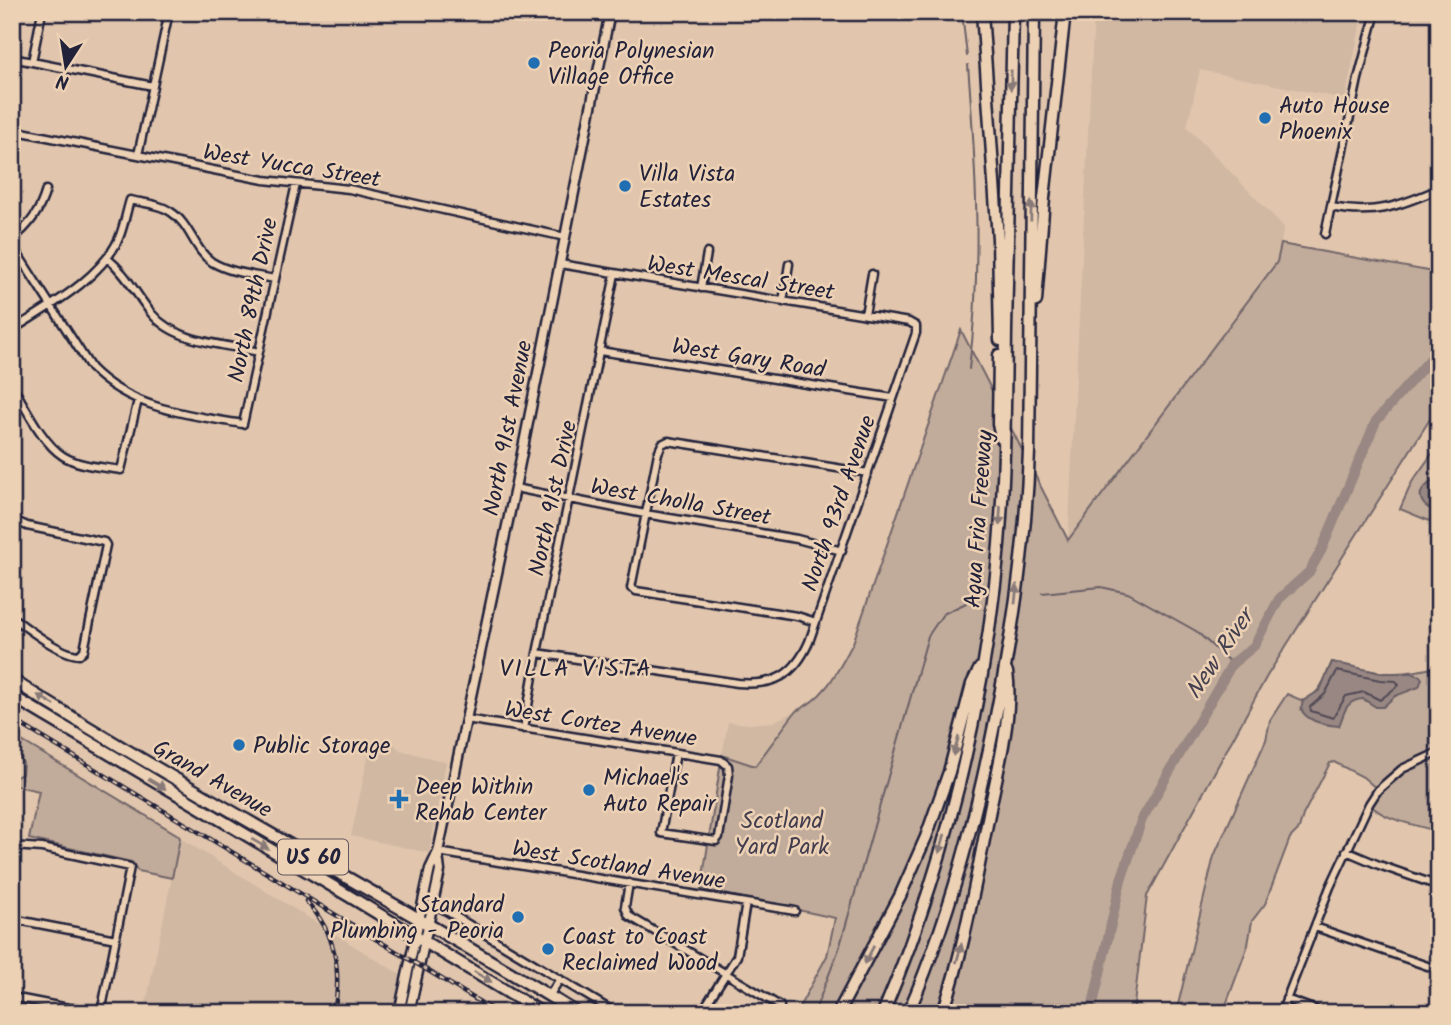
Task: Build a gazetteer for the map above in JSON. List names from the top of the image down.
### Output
{
  "streets": {
    "highway": ["Agua Fria Freeway", "Grand Avenue", "US 60"],
    "main road": ["North 91st Avenue"],
    "street": [
      "West Yucca Street",
      "West Mescal Street",
      "North 89th Drive",
      "West Gary Road",
      "North 91st Drive",
      "West Cholla Street",
      "North 93rd Avenue",
      "West Cortez Avenue",
      "West Scotland Avenue"
    ]
  },
  "crossings": [
    ["West Yucca Street", "North 89th Drive"],
    ["West Yucca Street", "North 91st Avenue"],
    ["West Mescal Street", "North 91st Avenue"],
    ["West Mescal Street", "North 91st Drive"],
    ["West Mescal Street", "North 93rd Avenue"],
    ["West Gary Road", "North 91st Drive"],
    ["West Gary Road", "North 93rd Avenue"],
    ["North 91st Avenue", "West Cholla Street"],
    ["North 91st Avenue", "West Cortez Avenue"],
    ["North 91st Avenue", "Grand Avenue"],
    ["North 91st Avenue", "West Scotland Avenue"],
    ["North 91st Drive", "West Cholla Street"],
    ["North 91st Drive", "North 93rd Avenue"],
    ["North 91st Drive", "West Cortez Avenue"],
    ["West Cholla Street", "North 93rd Avenue"]
  ],
  "districts": ["VILLA VISTA"],
  "water": ["New River"],
  "parks": ["Scotland Yard Park"],
  "places": {
    "other": [
      "Peoria Polynesian Village Office",
      "Auto House Phoenix",
      "Villa Vista Estates",
      "Public Storage",
      "Michael's Auto Repair",
      "Standard Plumbing - Peoria",
      "Coast to Coast Reclaimed Wood"
    ],
    "health": ["Deep Within Rehab Center"]
  },
  "north": "bottom"
}
